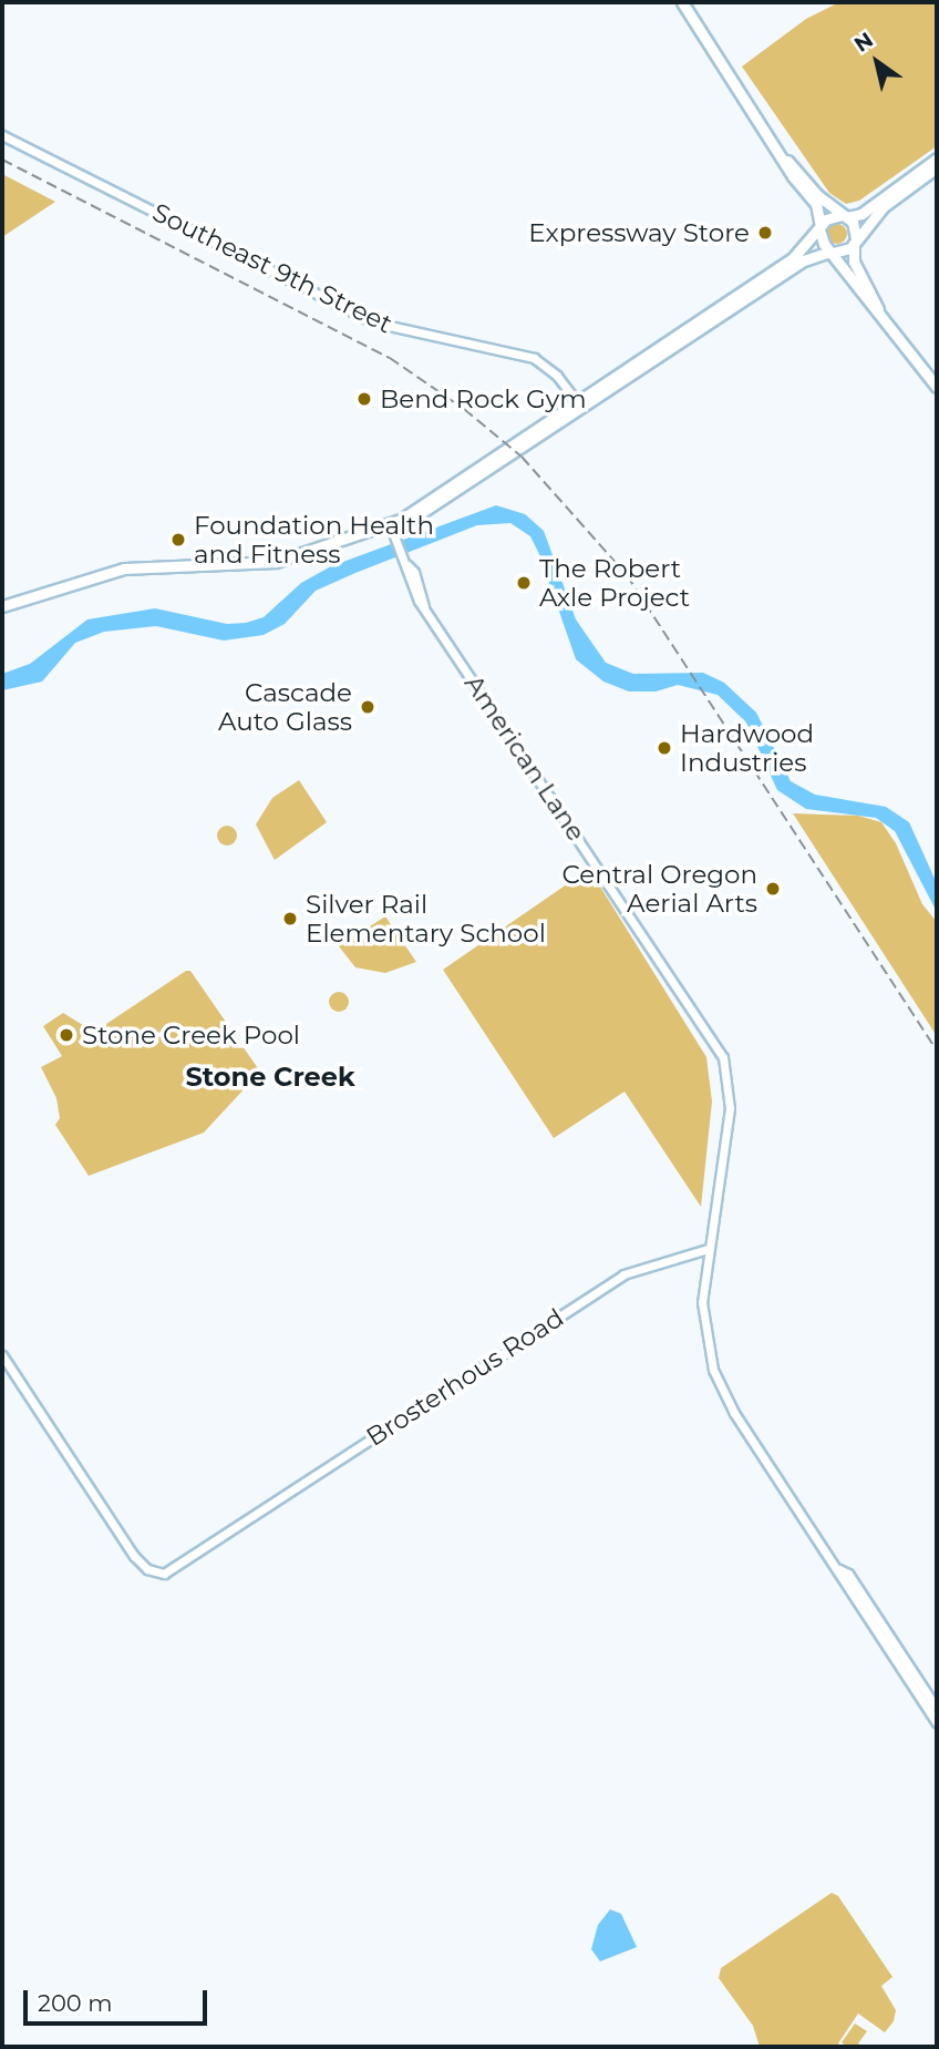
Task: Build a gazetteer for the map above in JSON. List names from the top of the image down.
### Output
{
  "streets": {
    "street": ["Southeast 9th Street", "American Lane", "Brosterhous Road"]
  },
  "crossings": [
    ["American Lane", "Brosterhous Road"]
  ],
  "districts": ["Stone Creek"],
  "places": [
    "Expressway Store",
    "Bend Rock Gym",
    "Foundation Health and Fitness",
    "The Robert Axle Project",
    "Cascade Auto Glass",
    "Hardwood Industries",
    "Central Oregon Aerial Arts",
    "Silver Rail Elementary School",
    "Stone Creek Pool"
  ],
  "scale_bar": "200 m",
  "north": "top left"
}
